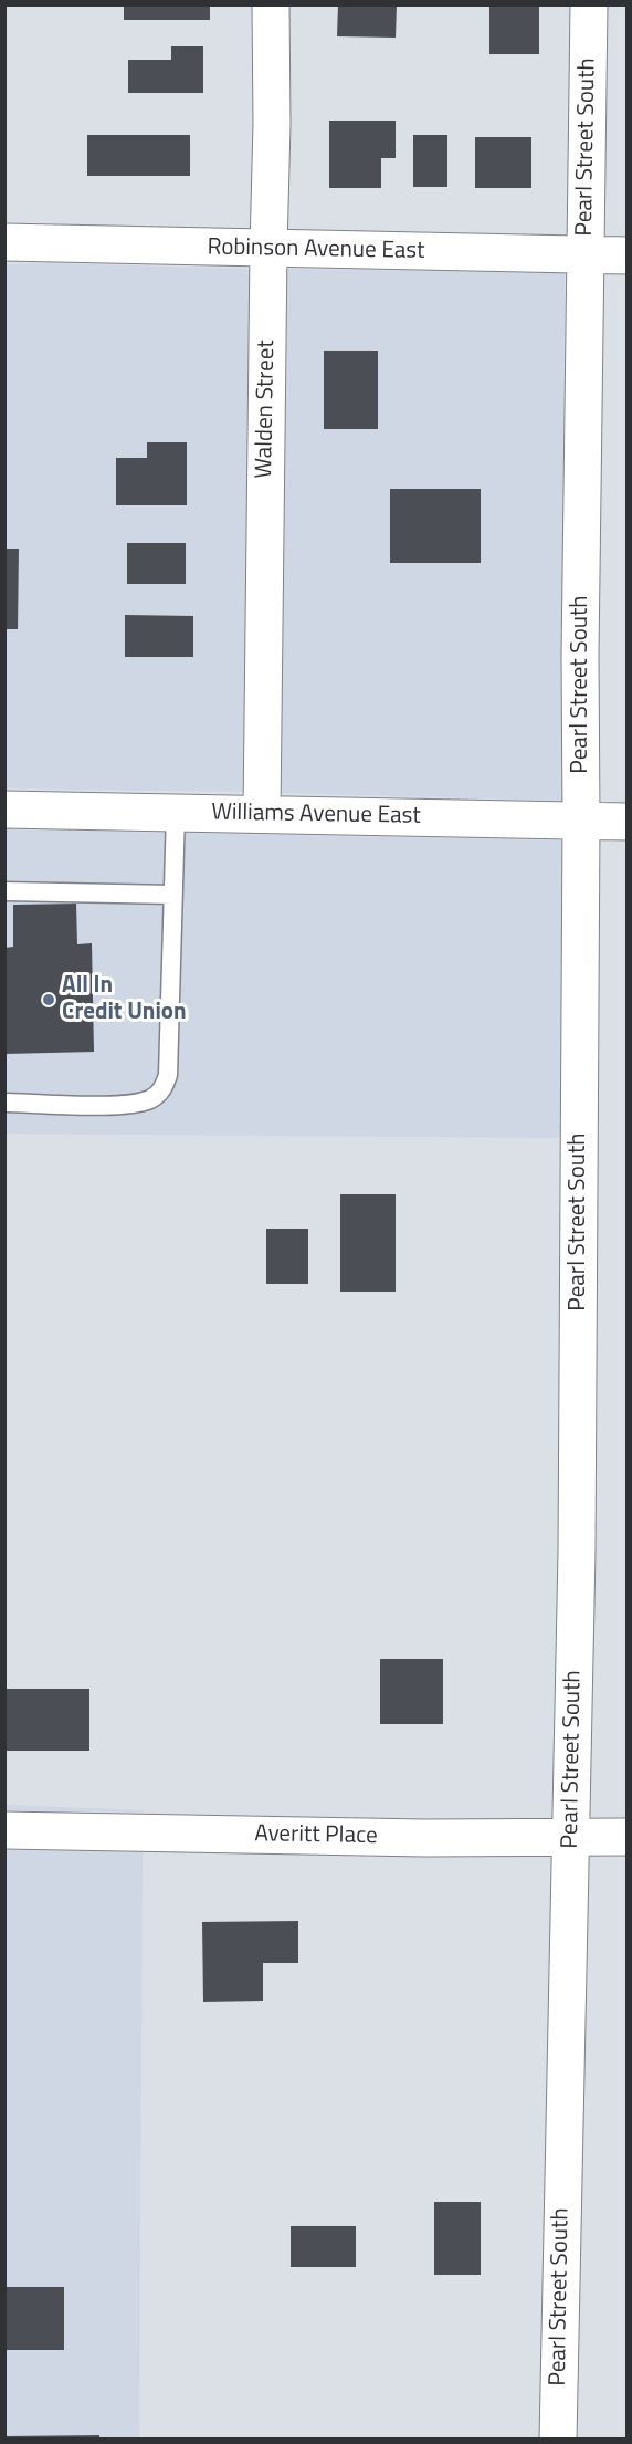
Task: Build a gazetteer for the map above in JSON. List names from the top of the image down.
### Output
{
  "streets": {
    "street": [
      "Pearl Street South",
      "Robinson Avenue East",
      "Walden Street",
      "Williams Avenue East",
      "Averitt Place"
    ]
  },
  "crossings": [
    ["Pearl Street South", "Robinson Avenue East"],
    ["Pearl Street South", "Williams Avenue East"],
    ["Pearl Street South", "Averitt Place"],
    ["Robinson Avenue East", "Walden Street"],
    ["Walden Street", "Williams Avenue East"]
  ],
  "places": ["All In Credit Union"]
}
